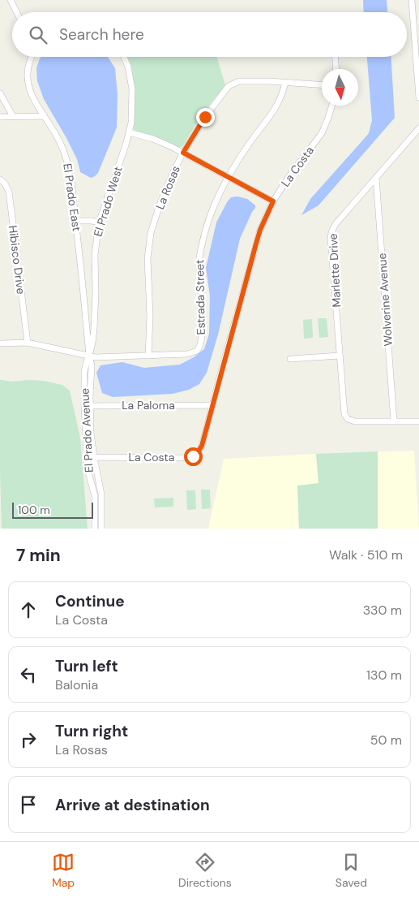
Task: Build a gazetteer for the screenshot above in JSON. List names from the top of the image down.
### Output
{
  "streets": {
    "street": [
      "La Costa",
      "La Rosas",
      "El Prado East",
      "El Prado West",
      "Hibisco Drive",
      "Marlette Drive",
      "Estrada Street",
      "Wolverine Avenue",
      "La Paloma",
      "El Prado Avenue"
    ]
  },
  "crossings": [
    ["La Costa", "La Paloma"],
    ["La Costa", "El Prado Avenue"],
    ["La Rosas", "Estrada Street"],
    ["El Prado East", "El Prado West"],
    ["El Prado East", "Estrada Street"],
    ["El Prado East", "El Prado Avenue"],
    ["El Prado West", "Estrada Street"],
    ["El Prado West", "El Prado Avenue"],
    ["Hibisco Drive", "Estrada Street"],
    ["Marlette Drive", "Wolverine Avenue"],
    ["Estrada Street", "El Prado Avenue"],
    ["La Paloma", "El Prado Avenue"]
  ],
  "scale_bar": "100 m",
  "north": "bottom",
  "page": {
    "search": "Search here",
    "scale": "100 m",
    "heading": ["7 min", "Walk · 510 m"],
    "list": [
      ["Continue", "La Costa", "330 m"],
      ["Turn left", "Balonia", "130 m"],
      ["Turn right", "La Rosas", "50 m"],
      "Arrive at destination"
    ],
    "nav": ["Map", "Directions", "Saved"]
  }
}
